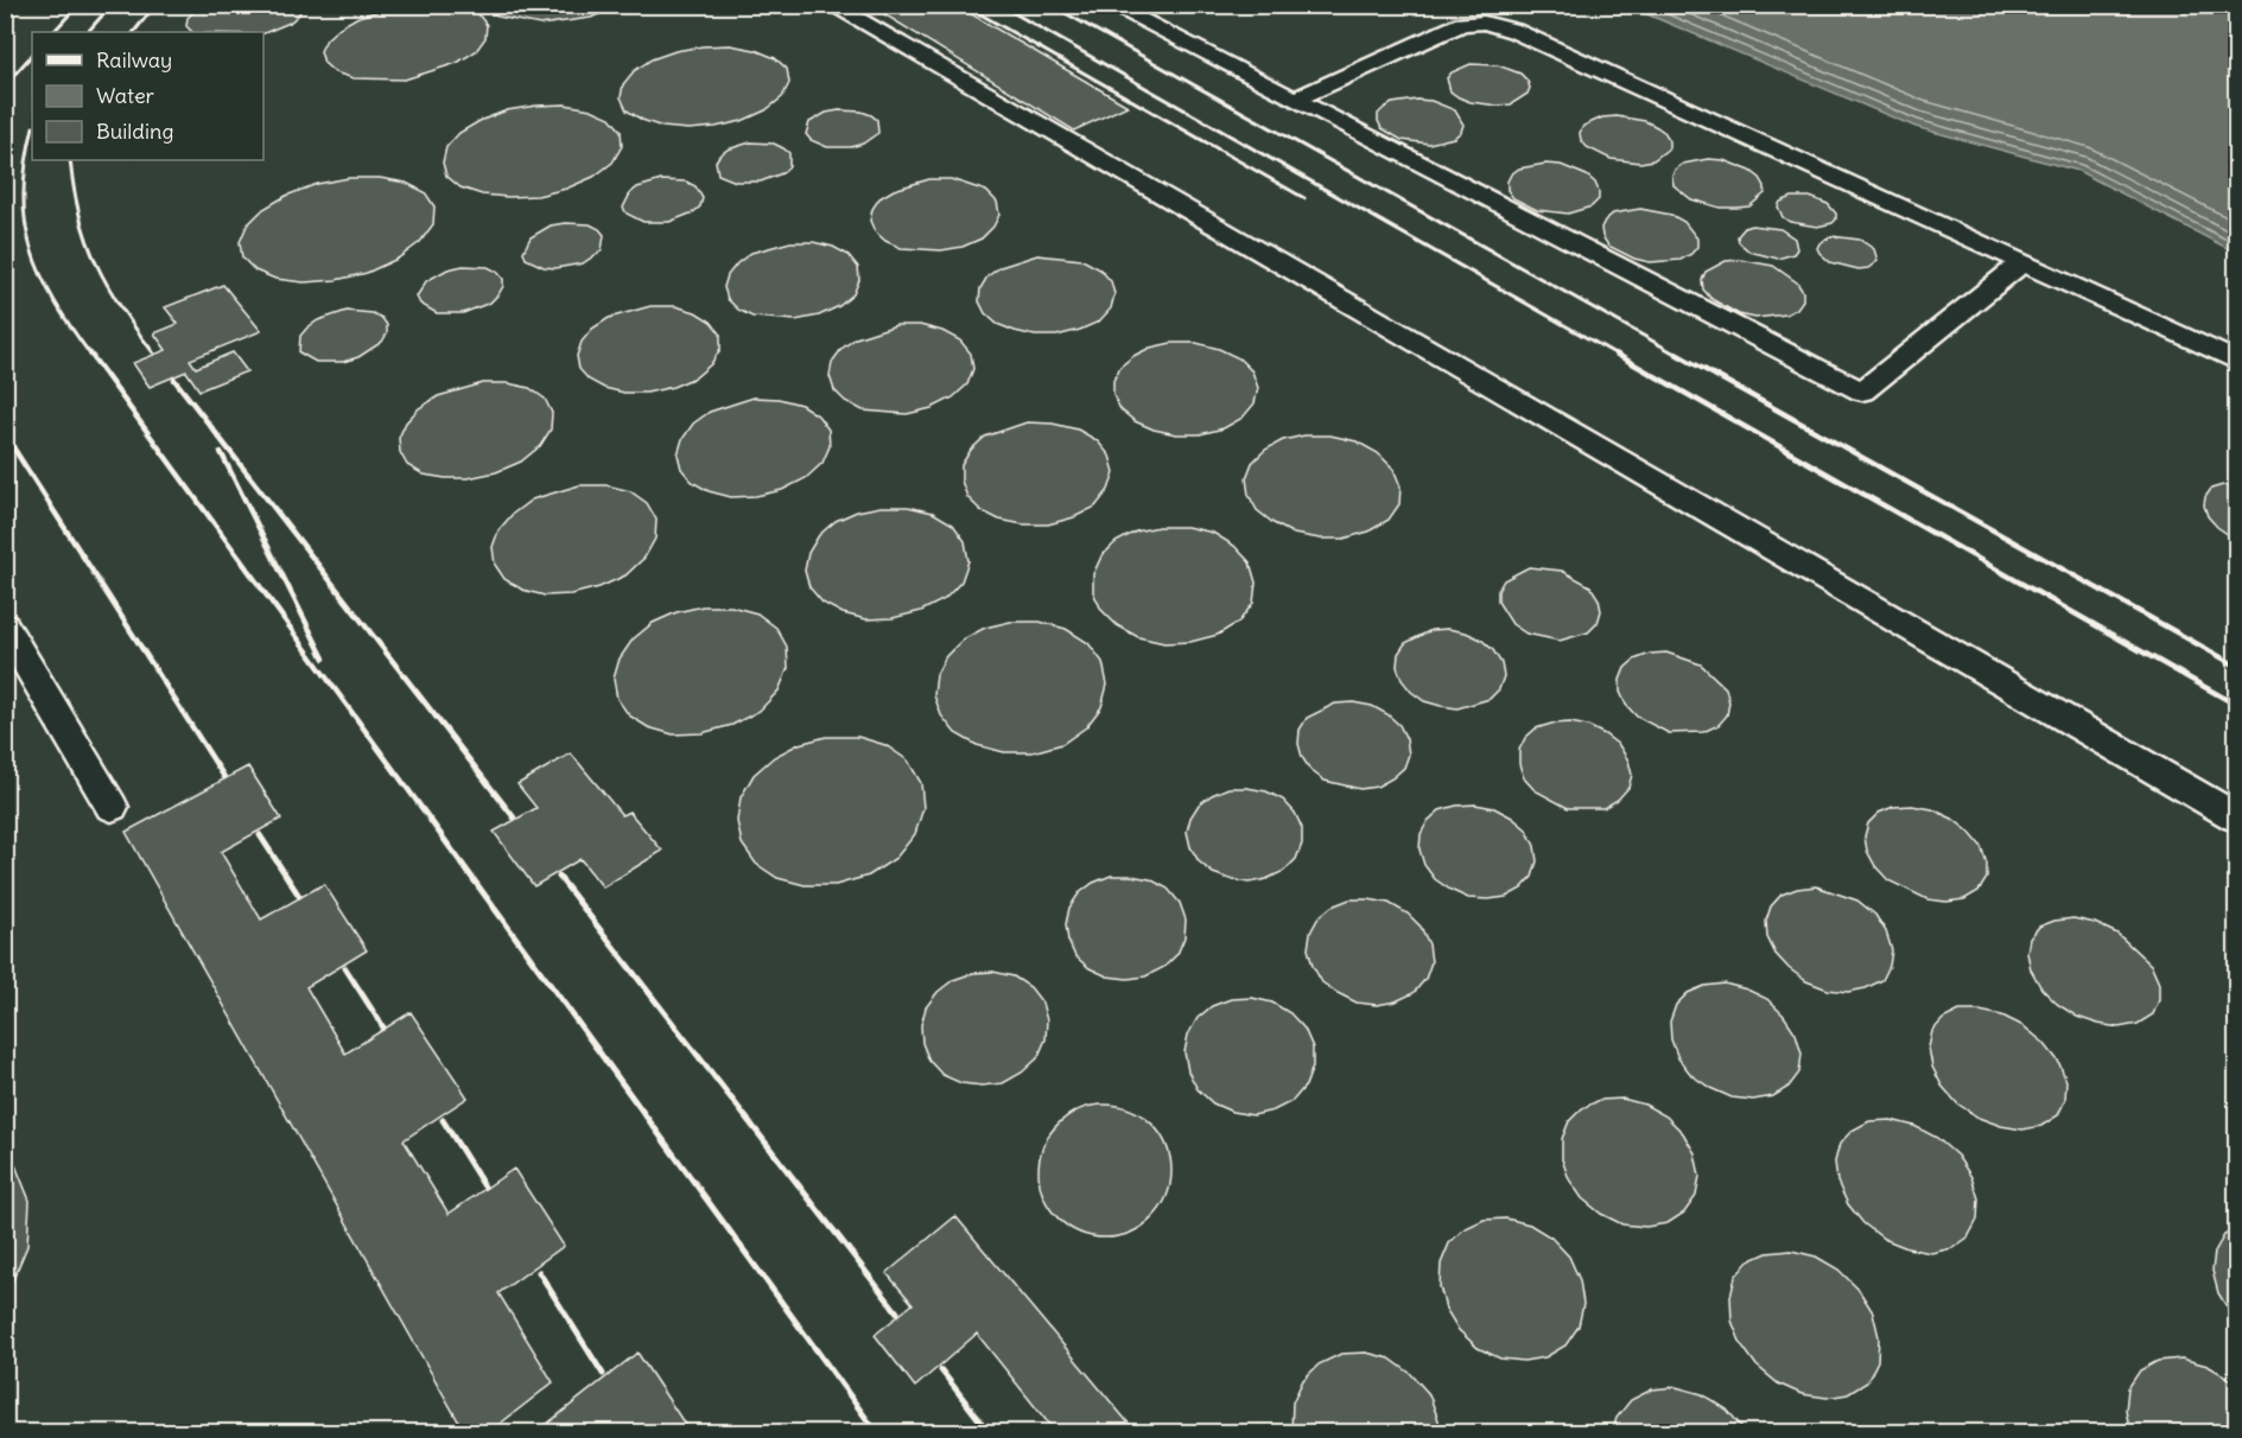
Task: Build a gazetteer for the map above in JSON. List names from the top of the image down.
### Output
{
  "legend": ["Railway", "Water", "Building"]
}
